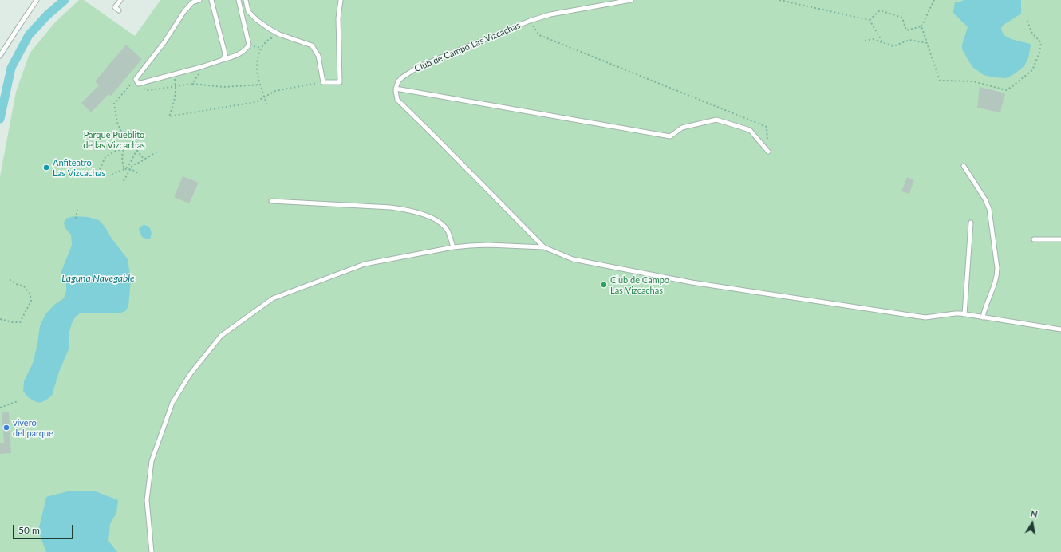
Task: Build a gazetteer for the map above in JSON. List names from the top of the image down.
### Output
{
  "streets": {
    "lane": ["Club de Campo Las Vizcachas"]
  },
  "water": ["Laguna Navegable"],
  "parks": ["Parque Pueblito de las Vizcachas"],
  "places": ["Anfiteatro Las Vizcachas", "Club de Campo Las Vizcachas", "vivero del parque"],
  "scale_bar": "50 m",
  "north": "top"
}
